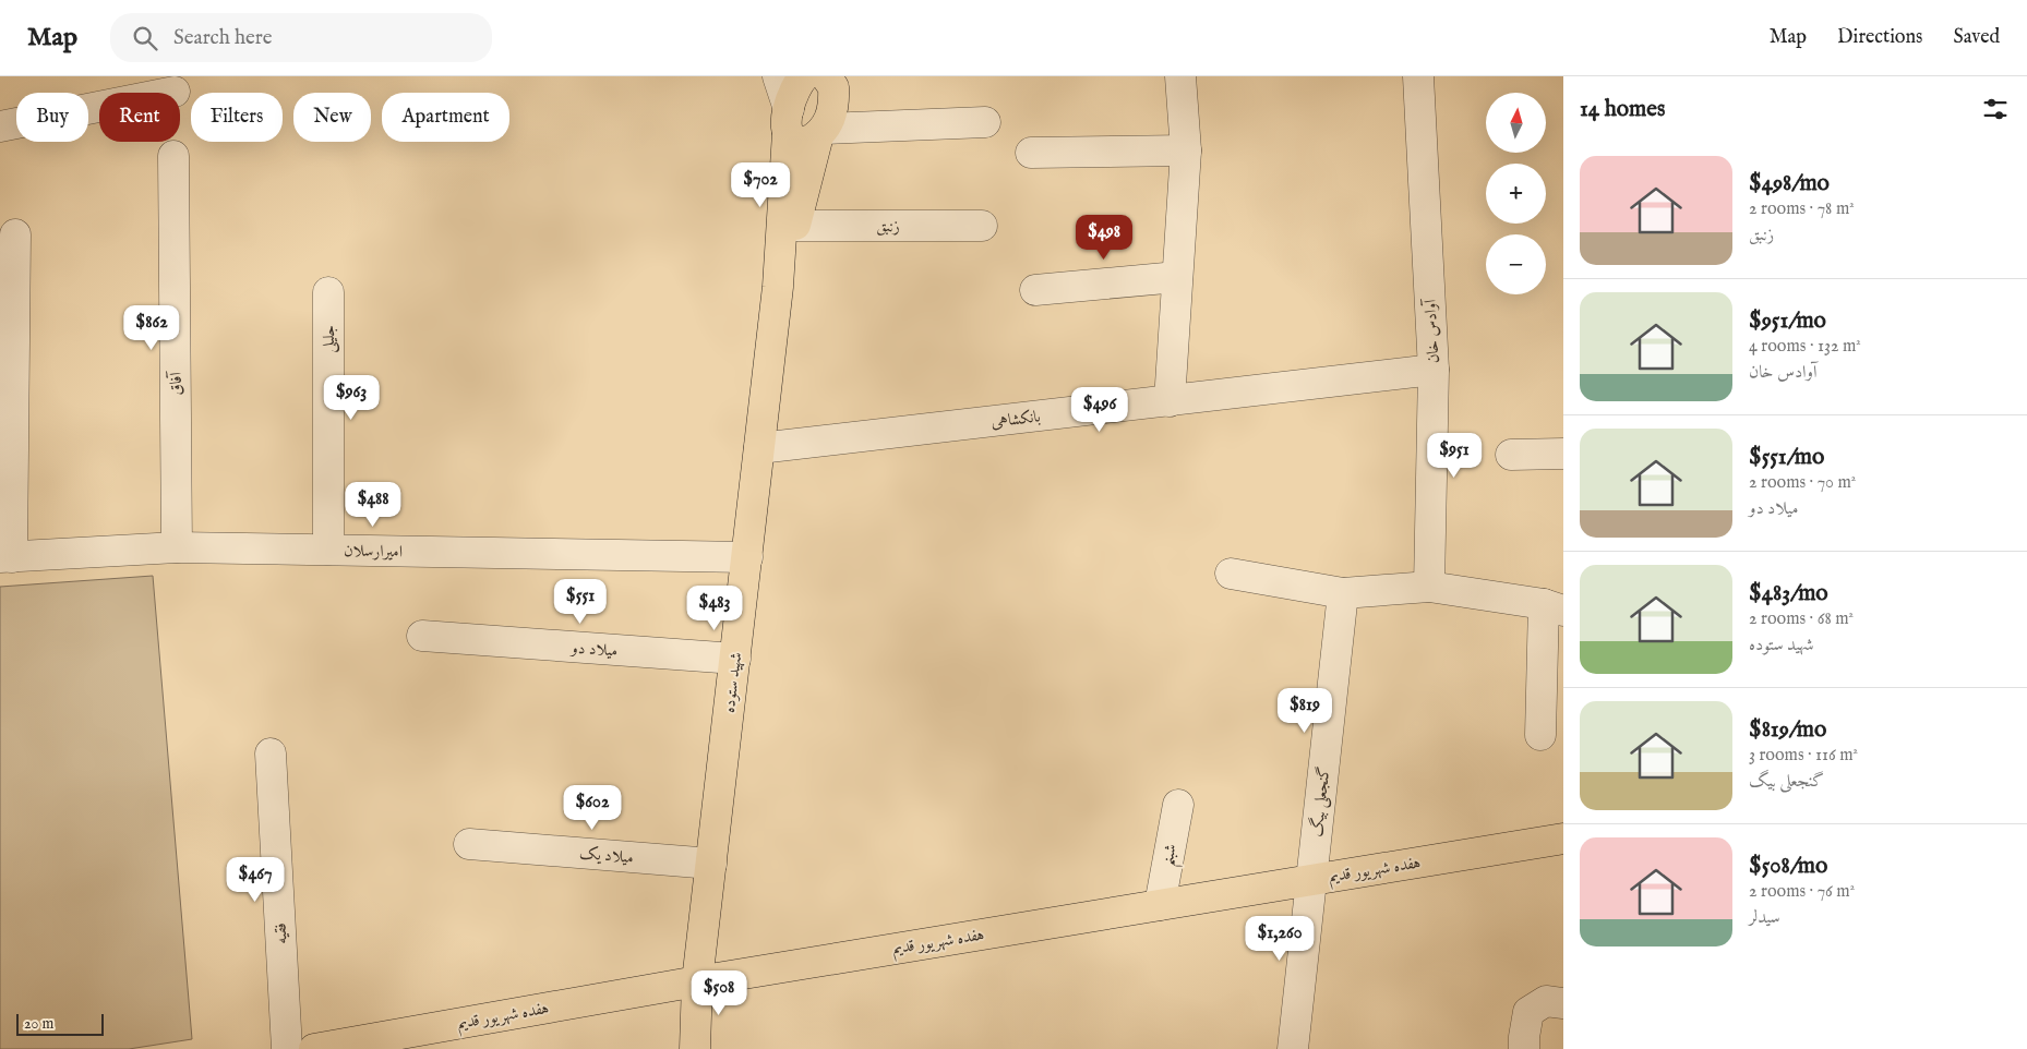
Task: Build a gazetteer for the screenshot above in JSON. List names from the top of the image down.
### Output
{
  "streets": {
    "main road": ["شهید ستوده", "هفده شهریور قدیم"],
    "street": [
      "زنبق",
      "آوادس خان",
      "جلیلی",
      "آفاق",
      "بانکشاهی",
      "امیرارسلان",
      "میلاد دو",
      "گنجعلی بیگ",
      "میلاد یک",
      "شبنم",
      "فقیه"
    ]
  },
  "crossings": [
    ["زنبق", "شهید ستوده"],
    ["آوادس خان", "بانکشاهی"],
    ["جلیلی", "امیرارسلان"],
    ["آفاق", "امیرارسلان"],
    ["بانکشاهی", "شهید ستوده"],
    ["امیرارسلان", "شهید ستوده"],
    ["میلاد دو", "شهید ستوده"],
    ["شهید ستوده", "میلاد یک"],
    ["شهید ستوده", "هفده شهریور قدیم"],
    ["گنجعلی بیگ", "هفده شهریور قدیم"],
    ["شبنم", "هفده شهریور قدیم"]
  ],
  "scale_bar": "20 m",
  "north": "top",
  "page": {
    "header": "Map",
    "search": "Search here",
    "nav": ["Map", "Directions", "Saved"],
    "heading": "14 homes",
    "map_buttons": ["+", "−"],
    "chip": [
      "Buy",
      "Rent",
      "Filters",
      "New",
      "Apartment"
    ],
    "list": [
      {
        "name": "$498/mo",
        "note": "2 rooms · 78 m² · زنبق"
      },
      {
        "name": "$951/mo",
        "note": "4 rooms · 132 m² · آوادس خان"
      },
      {
        "name": "$551/mo",
        "note": "2 rooms · 70 m² · میلاد دو"
      },
      {
        "name": "$483/mo",
        "note": "2 rooms · 68 m² · شهید ستوده"
      },
      {
        "name": "$819/mo",
        "note": "3 rooms · 116 m² · گنجعلی بیگ"
      },
      {
        "name": "$508/mo",
        "note": "2 rooms · 76 m² · سیدلر"
      }
    ],
    "price": [
      "$702",
      "$498",
      "$862",
      "$963",
      "$496",
      "$951",
      "$488",
      "$551",
      "$483",
      "$819",
      "$602",
      "$467",
      "$1,260",
      "$508"
    ],
    "scale": "20 m"
  }
}
